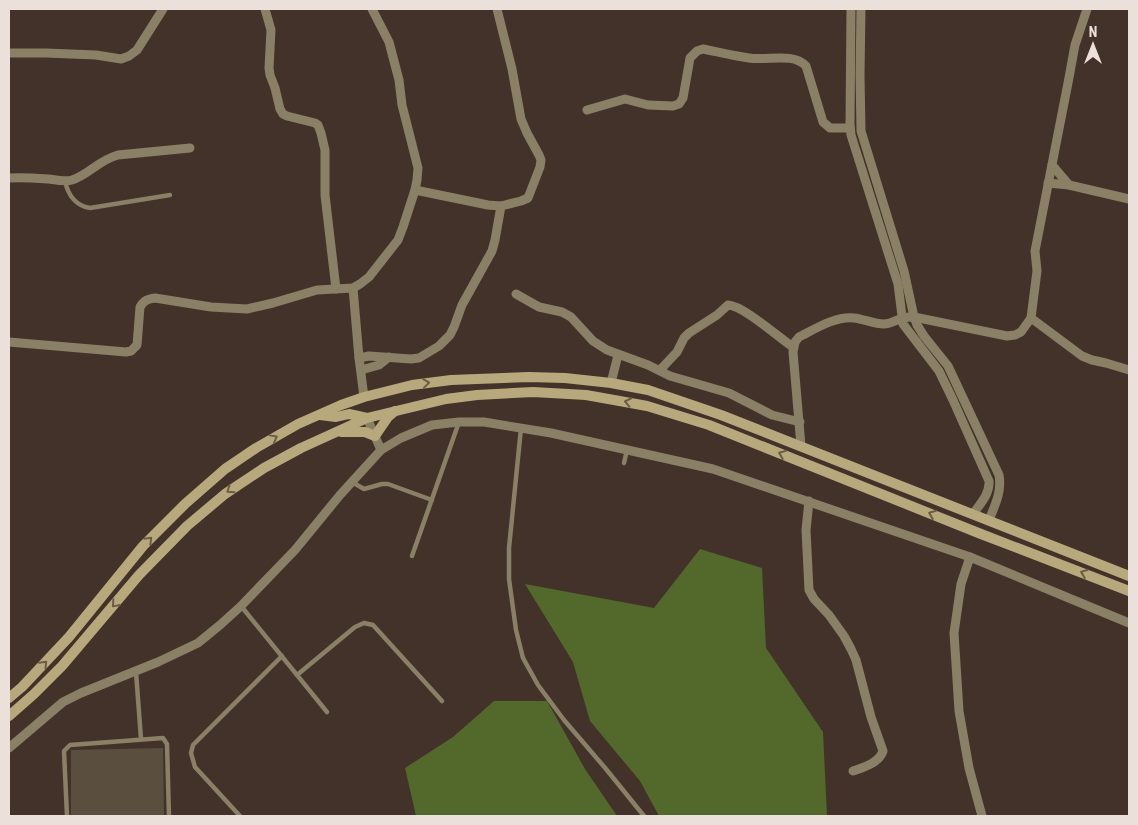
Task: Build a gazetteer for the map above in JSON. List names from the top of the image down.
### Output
{
  "north": "top"
}
